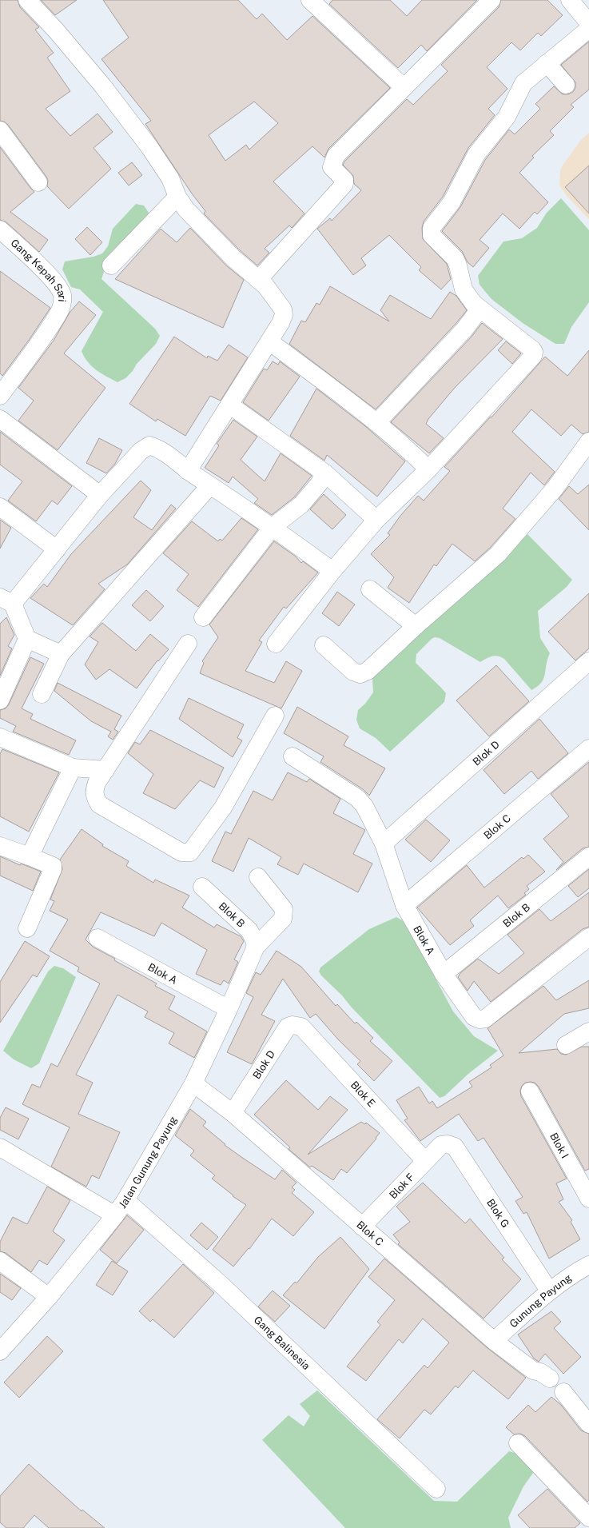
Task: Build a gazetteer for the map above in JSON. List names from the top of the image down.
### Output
{
  "streets": {
    "street": [
      "Gang Kepah Sari",
      "Blok D",
      "Blok C",
      "Blok B",
      "Blok A",
      "Blok E",
      "Blok I",
      "Jalan Gunung Payung",
      "Blok F",
      "Blok G",
      "Gunung Payung",
      "Gang Balinesia"
    ]
  },
  "crossings": [
    ["Blok D", "Blok C"],
    ["Blok D", "Blok A"],
    ["Blok D", "Blok E"],
    ["Blok C", "Blok A"],
    ["Blok C", "Jalan Gunung Payung"],
    ["Blok C", "Blok F"],
    ["Blok C", "Gunung Payung"],
    ["Blok B", "Blok A"],
    ["Blok B", "Jalan Gunung Payung"],
    ["Blok A", "Jalan Gunung Payung"],
    ["Blok E", "Blok F"],
    ["Jalan Gunung Payung", "Gang Balinesia"],
    ["Blok F", "Blok G"],
    ["Blok G", "Gunung Payung"]
  ]
}
